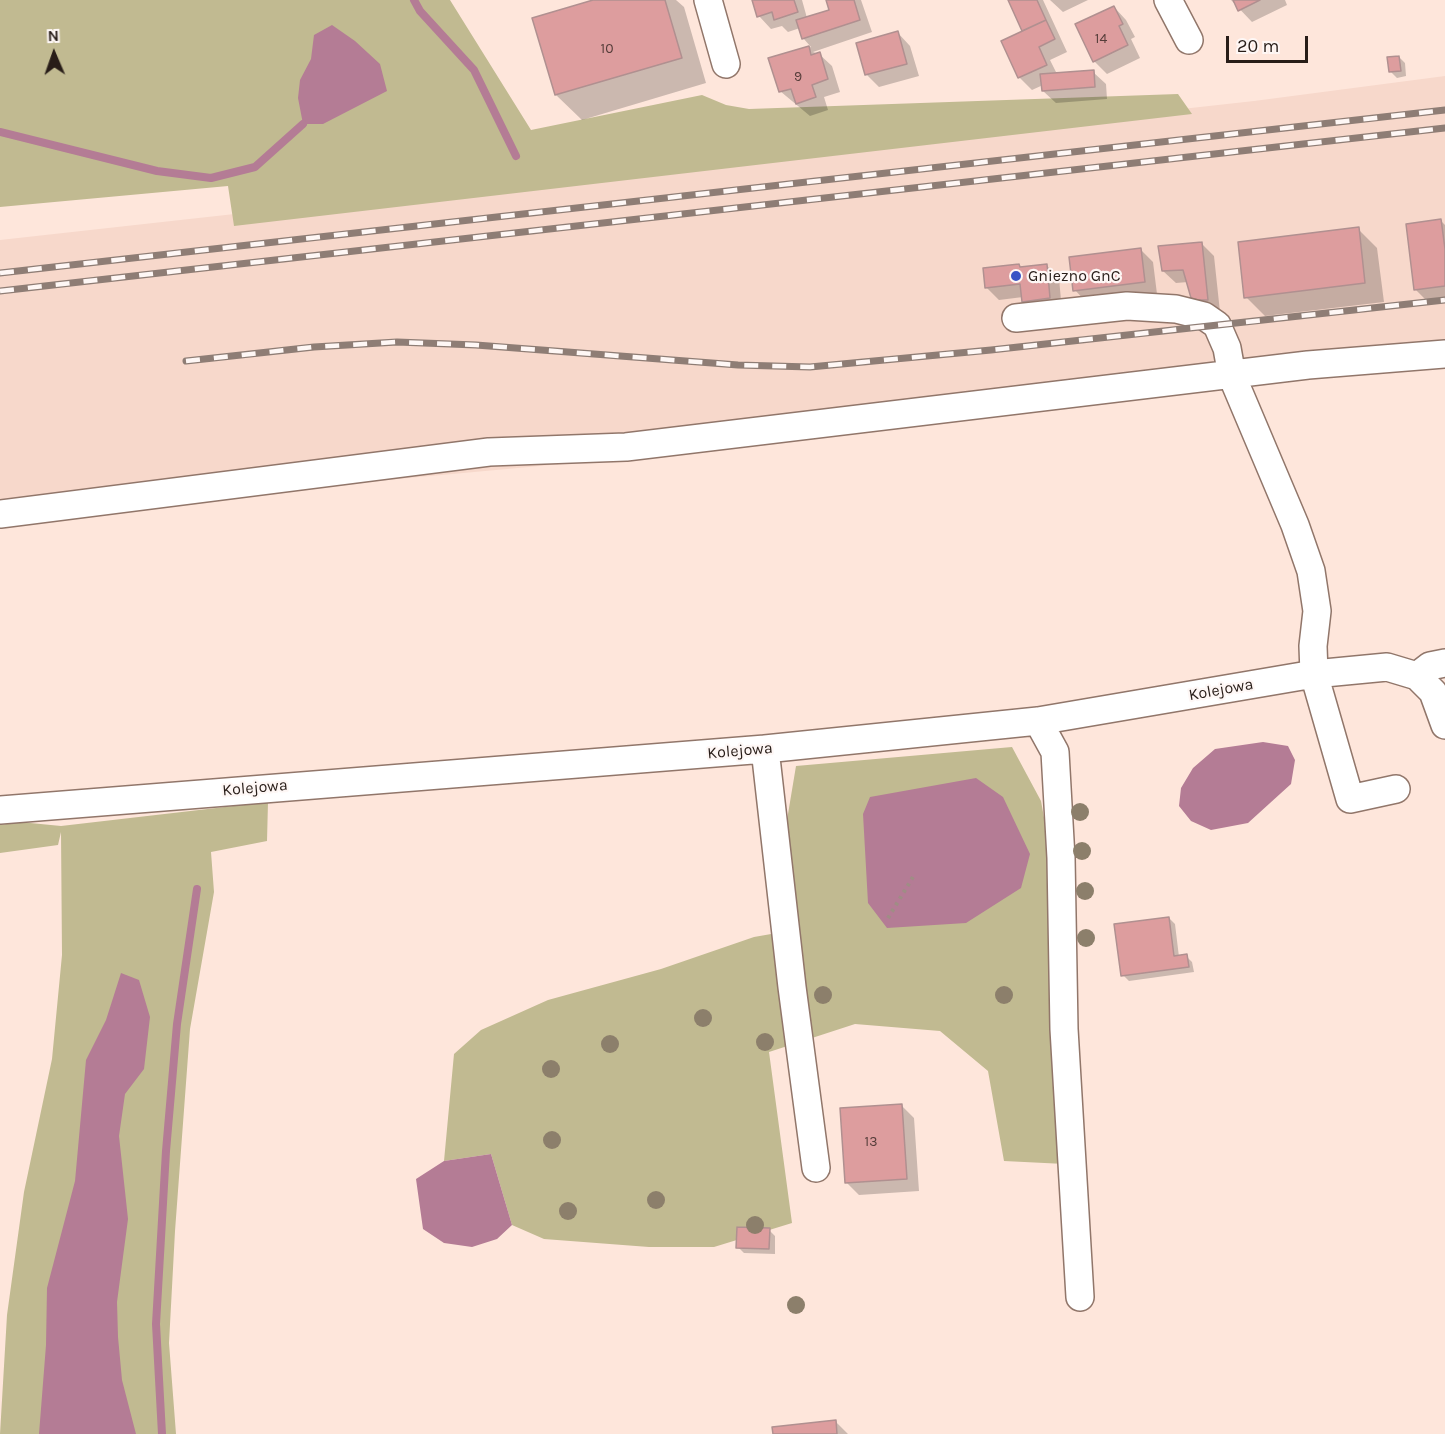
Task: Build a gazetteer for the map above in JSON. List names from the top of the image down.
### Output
{
  "streets": {
    "street": ["Kolejowa"]
  },
  "places": ["Gniezno GnC"],
  "house_numbers": [
    "14",
    "10",
    "9",
    "13"
  ],
  "scale_bar": "20 m",
  "north": "top"
}
